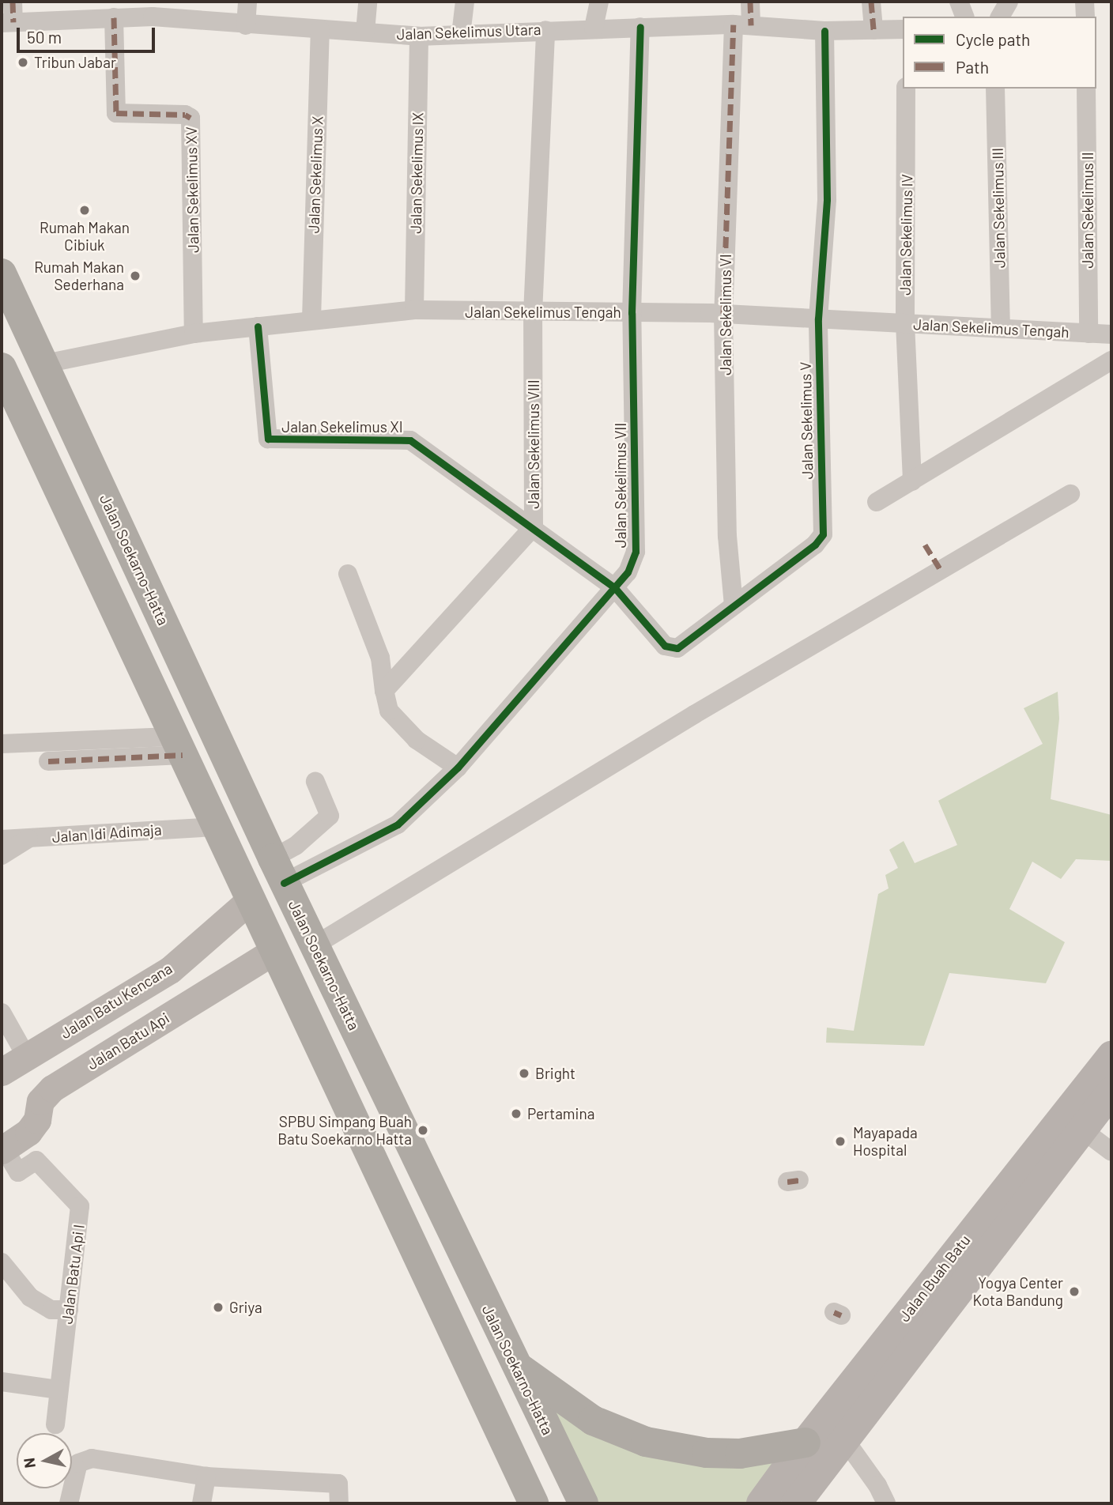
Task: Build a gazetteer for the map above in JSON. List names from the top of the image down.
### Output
{
  "streets": {
    "highway": ["Jalan Soekarno-Hatta"],
    "main road": ["Jalan Buah Batu"],
    "street": [
      "Jalan Sekelimus Utara",
      "Jalan Sekelimus IX",
      "Jalan Sekelimus X",
      "Jalan Sekelimus XV",
      "Jalan Sekelimus III",
      "Jalan Sekelimus II",
      "Jalan Sekelimus IV",
      "Jalan Sekelimus Tengah",
      "Jalan Sekelimus VI",
      "Jalan Sekelimus V",
      "Jalan Sekelimus XI",
      "Jalan Sekelimus VIII",
      "Jalan Sekelimus VII",
      "Jalan Idi Adimaja",
      "Jalan Batu Kencana",
      "Jalan Batu Api",
      "Jalan Batu Api I"
    ]
  },
  "crossings": [
    ["Jalan Sekelimus Utara", "Jalan Sekelimus IX"],
    ["Jalan Sekelimus Utara", "Jalan Sekelimus X"],
    ["Jalan Sekelimus Utara", "Jalan Sekelimus XV"],
    ["Jalan Sekelimus Utara", "Jalan Sekelimus VI"],
    ["Jalan Sekelimus Utara", "Jalan Sekelimus V"],
    ["Jalan Sekelimus Utara", "Jalan Sekelimus VIII"],
    ["Jalan Sekelimus Utara", "Jalan Sekelimus VII"],
    ["Jalan Sekelimus IX", "Jalan Sekelimus Tengah"],
    ["Jalan Sekelimus X", "Jalan Sekelimus Tengah"],
    ["Jalan Sekelimus XV", "Jalan Sekelimus Tengah"],
    ["Jalan Sekelimus III", "Jalan Sekelimus Tengah"],
    ["Jalan Sekelimus II", "Jalan Sekelimus Tengah"],
    ["Jalan Sekelimus IV", "Jalan Sekelimus Tengah"],
    ["Jalan Sekelimus Tengah", "Jalan Sekelimus VI"],
    ["Jalan Sekelimus Tengah", "Jalan Sekelimus V"],
    ["Jalan Sekelimus Tengah", "Jalan Sekelimus XI"],
    ["Jalan Sekelimus Tengah", "Jalan Sekelimus VIII"],
    ["Jalan Sekelimus Tengah", "Jalan Sekelimus VII"],
    ["Jalan Sekelimus Tengah", "Jalan Soekarno-Hatta"],
    ["Jalan Sekelimus VI", "Jalan Sekelimus V"],
    ["Jalan Sekelimus V", "Jalan Sekelimus XI"],
    ["Jalan Sekelimus V", "Jalan Sekelimus VII"],
    ["Jalan Sekelimus XI", "Jalan Sekelimus VIII"],
    ["Jalan Sekelimus XI", "Jalan Sekelimus VII"],
    ["Jalan Sekelimus VII", "Jalan Soekarno-Hatta"],
    ["Jalan Batu Api", "Jalan Batu Api I"]
  ],
  "places": [
    "Tribun Jabar",
    "Rumah Makan Cibiuk",
    "Rumah Makan Sederhana",
    "Bright",
    "Pertamina",
    "SPBU Simpang Buah Batu Soekarno Hatta",
    "Mayapada Hospital",
    "Yogya Center Kota Bandung",
    "Griya"
  ],
  "legend": ["Cycle path", "Path"],
  "scale_bar": "50 m",
  "north": "left"
}
